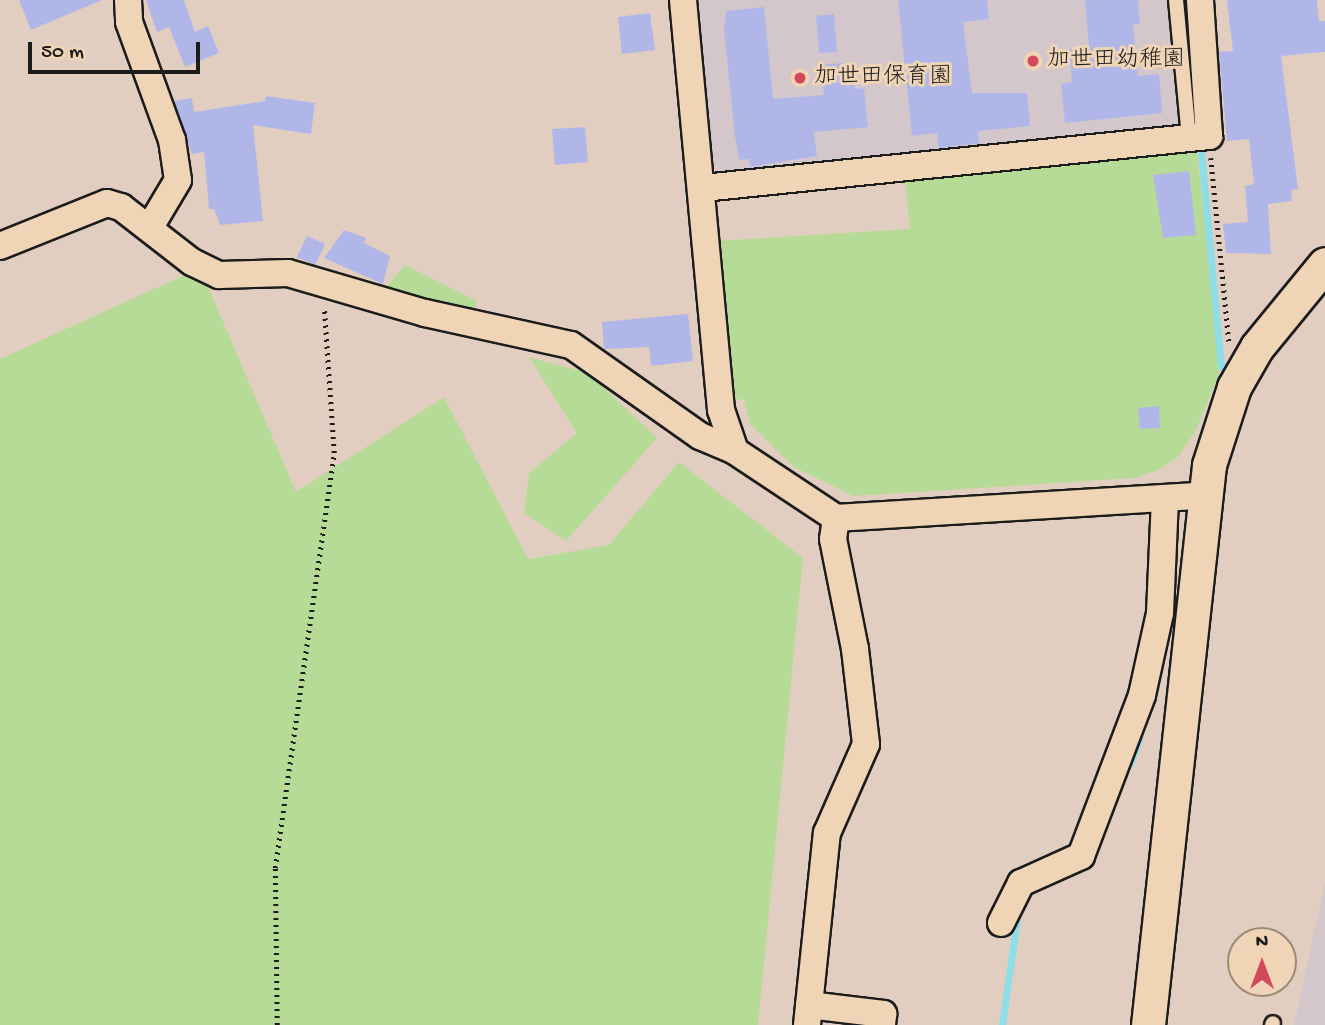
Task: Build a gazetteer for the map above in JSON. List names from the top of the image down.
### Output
{
  "places": ["加世田幼稚園", "加世田保育園"],
  "scale_bar": "50 m",
  "north": "top"
}
